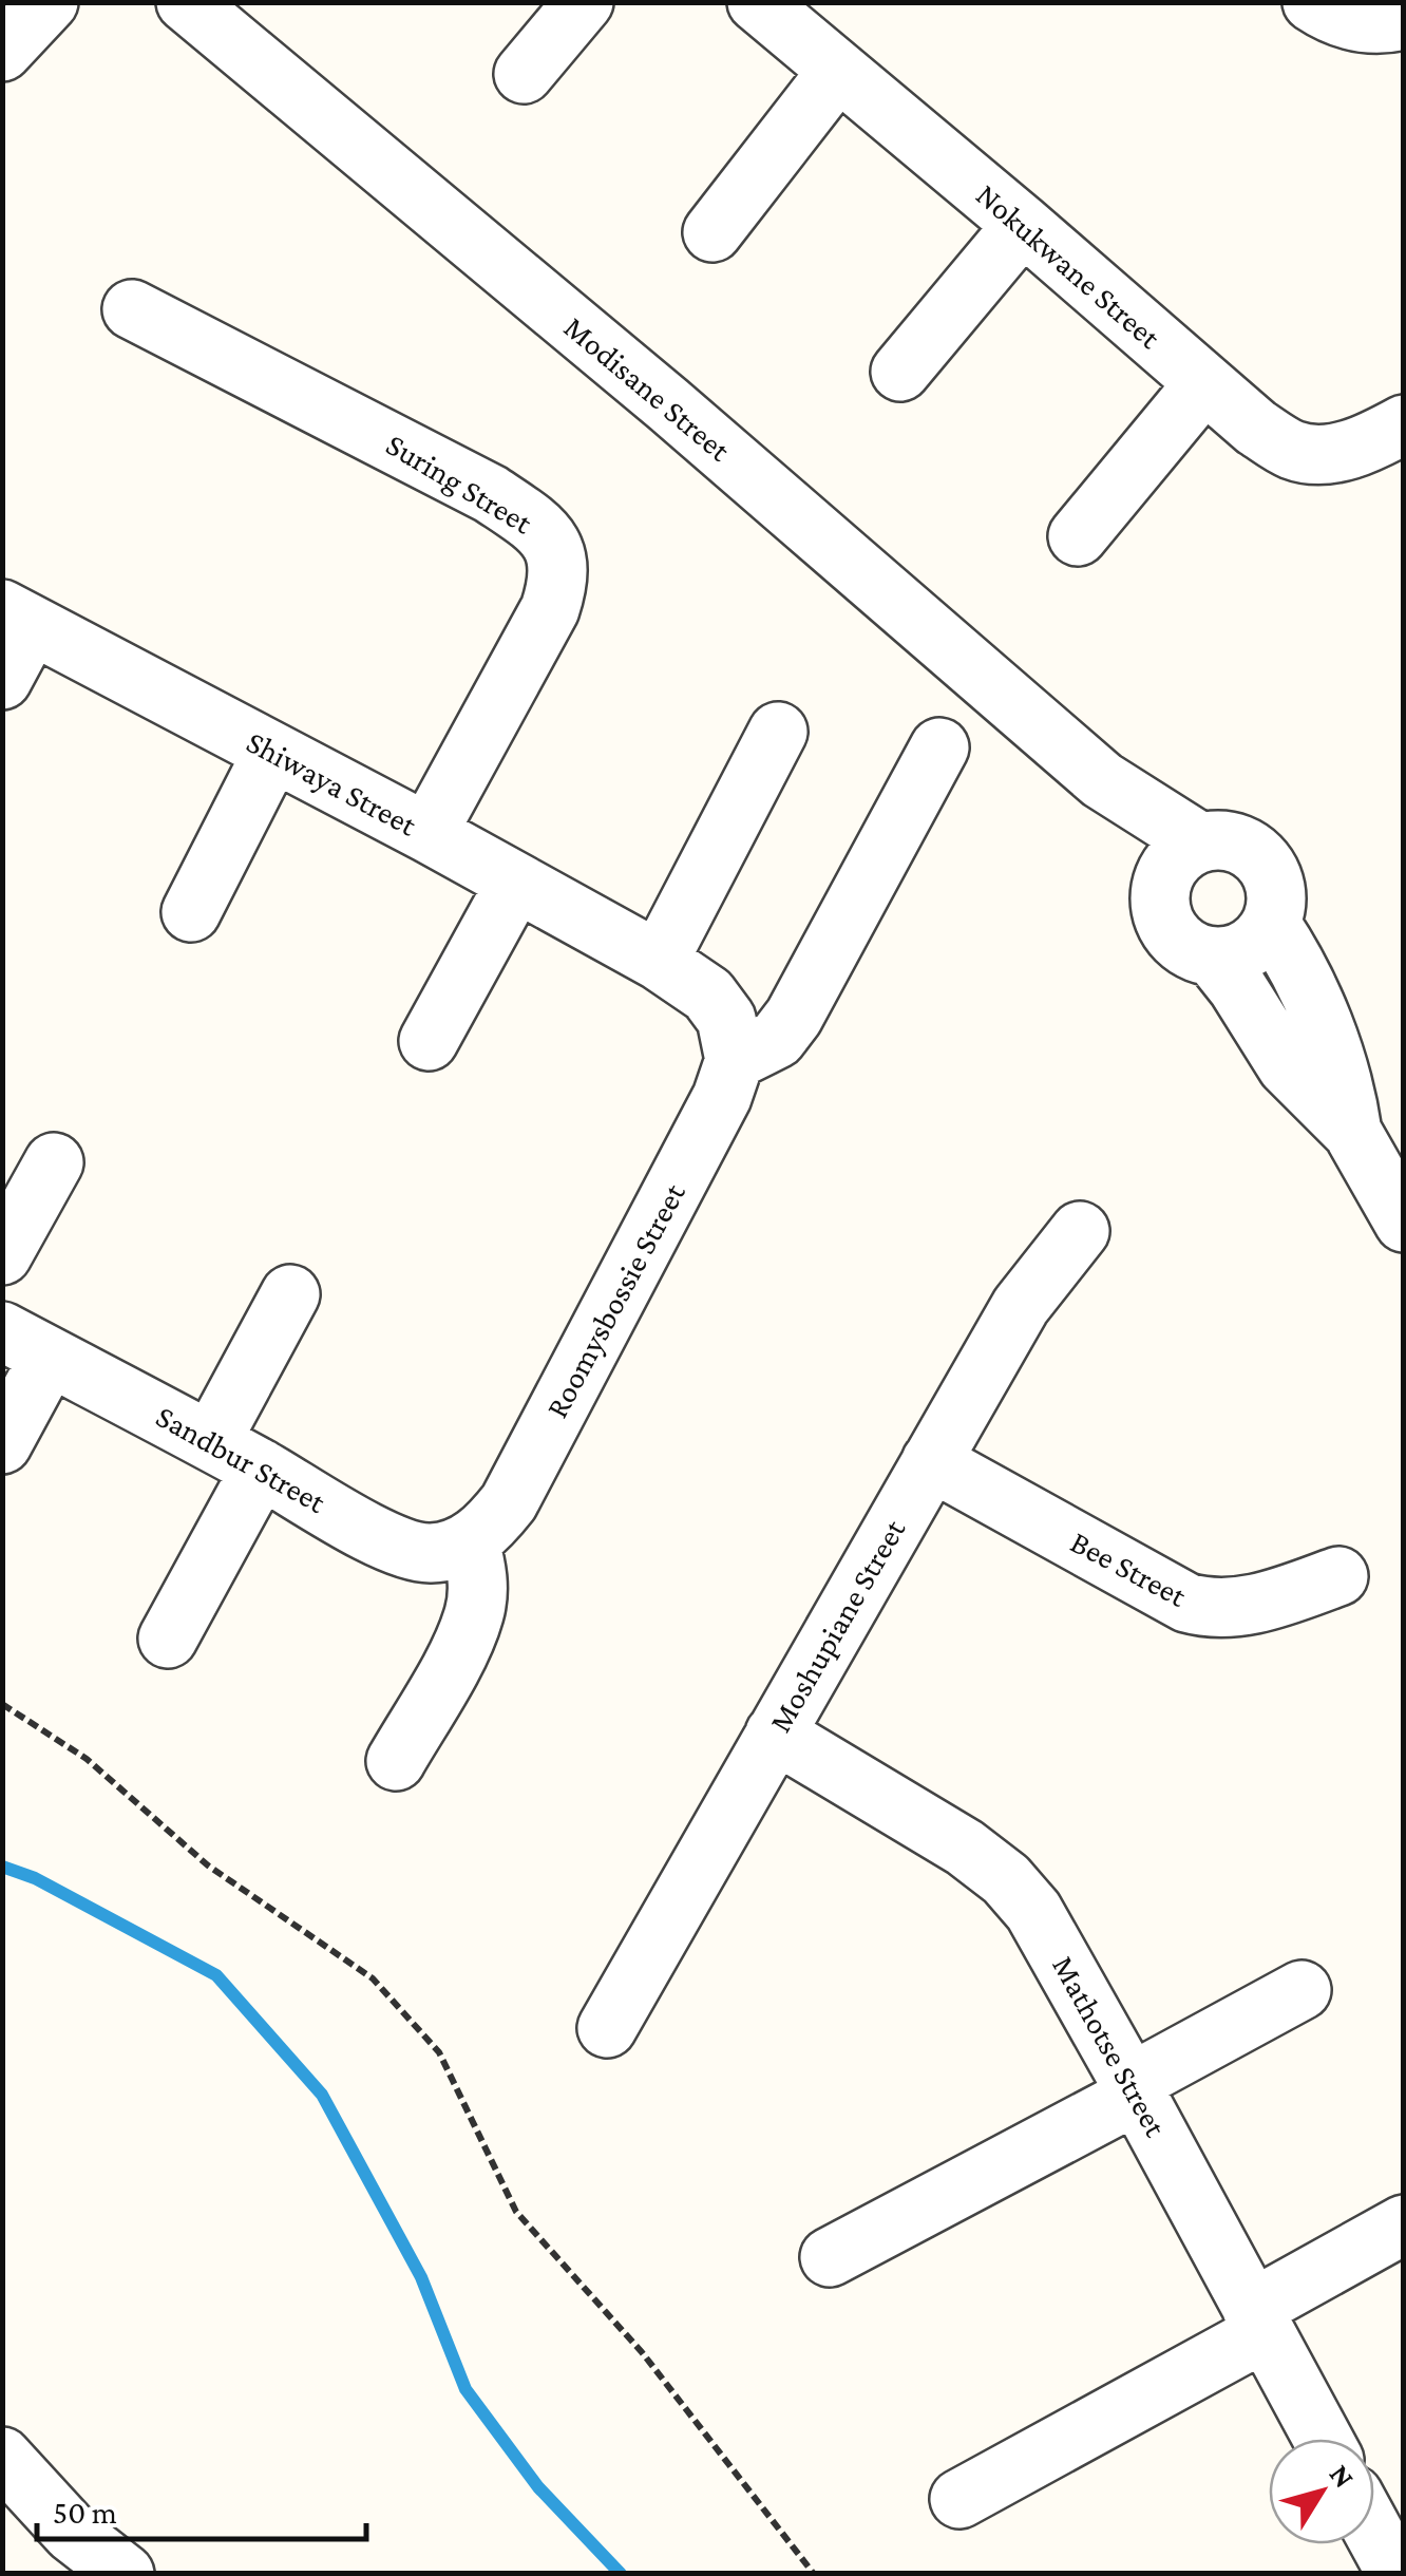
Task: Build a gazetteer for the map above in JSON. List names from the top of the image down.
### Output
{
  "streets": {
    "street": [
      "Nokukwane Street",
      "Modisane Street",
      "Suring Street",
      "Shiwaya Street",
      "Roomysbossie Street",
      "Sandbur Street",
      "Bee Street",
      "Moshupiane Street",
      "Mathotse Street"
    ]
  },
  "crossings": [
    ["Suring Street", "Shiwaya Street"],
    ["Shiwaya Street", "Roomysbossie Street"],
    ["Roomysbossie Street", "Sandbur Street"],
    ["Bee Street", "Moshupiane Street"],
    ["Moshupiane Street", "Mathotse Street"]
  ],
  "scale_bar": "50 m",
  "north": "top right"
}
